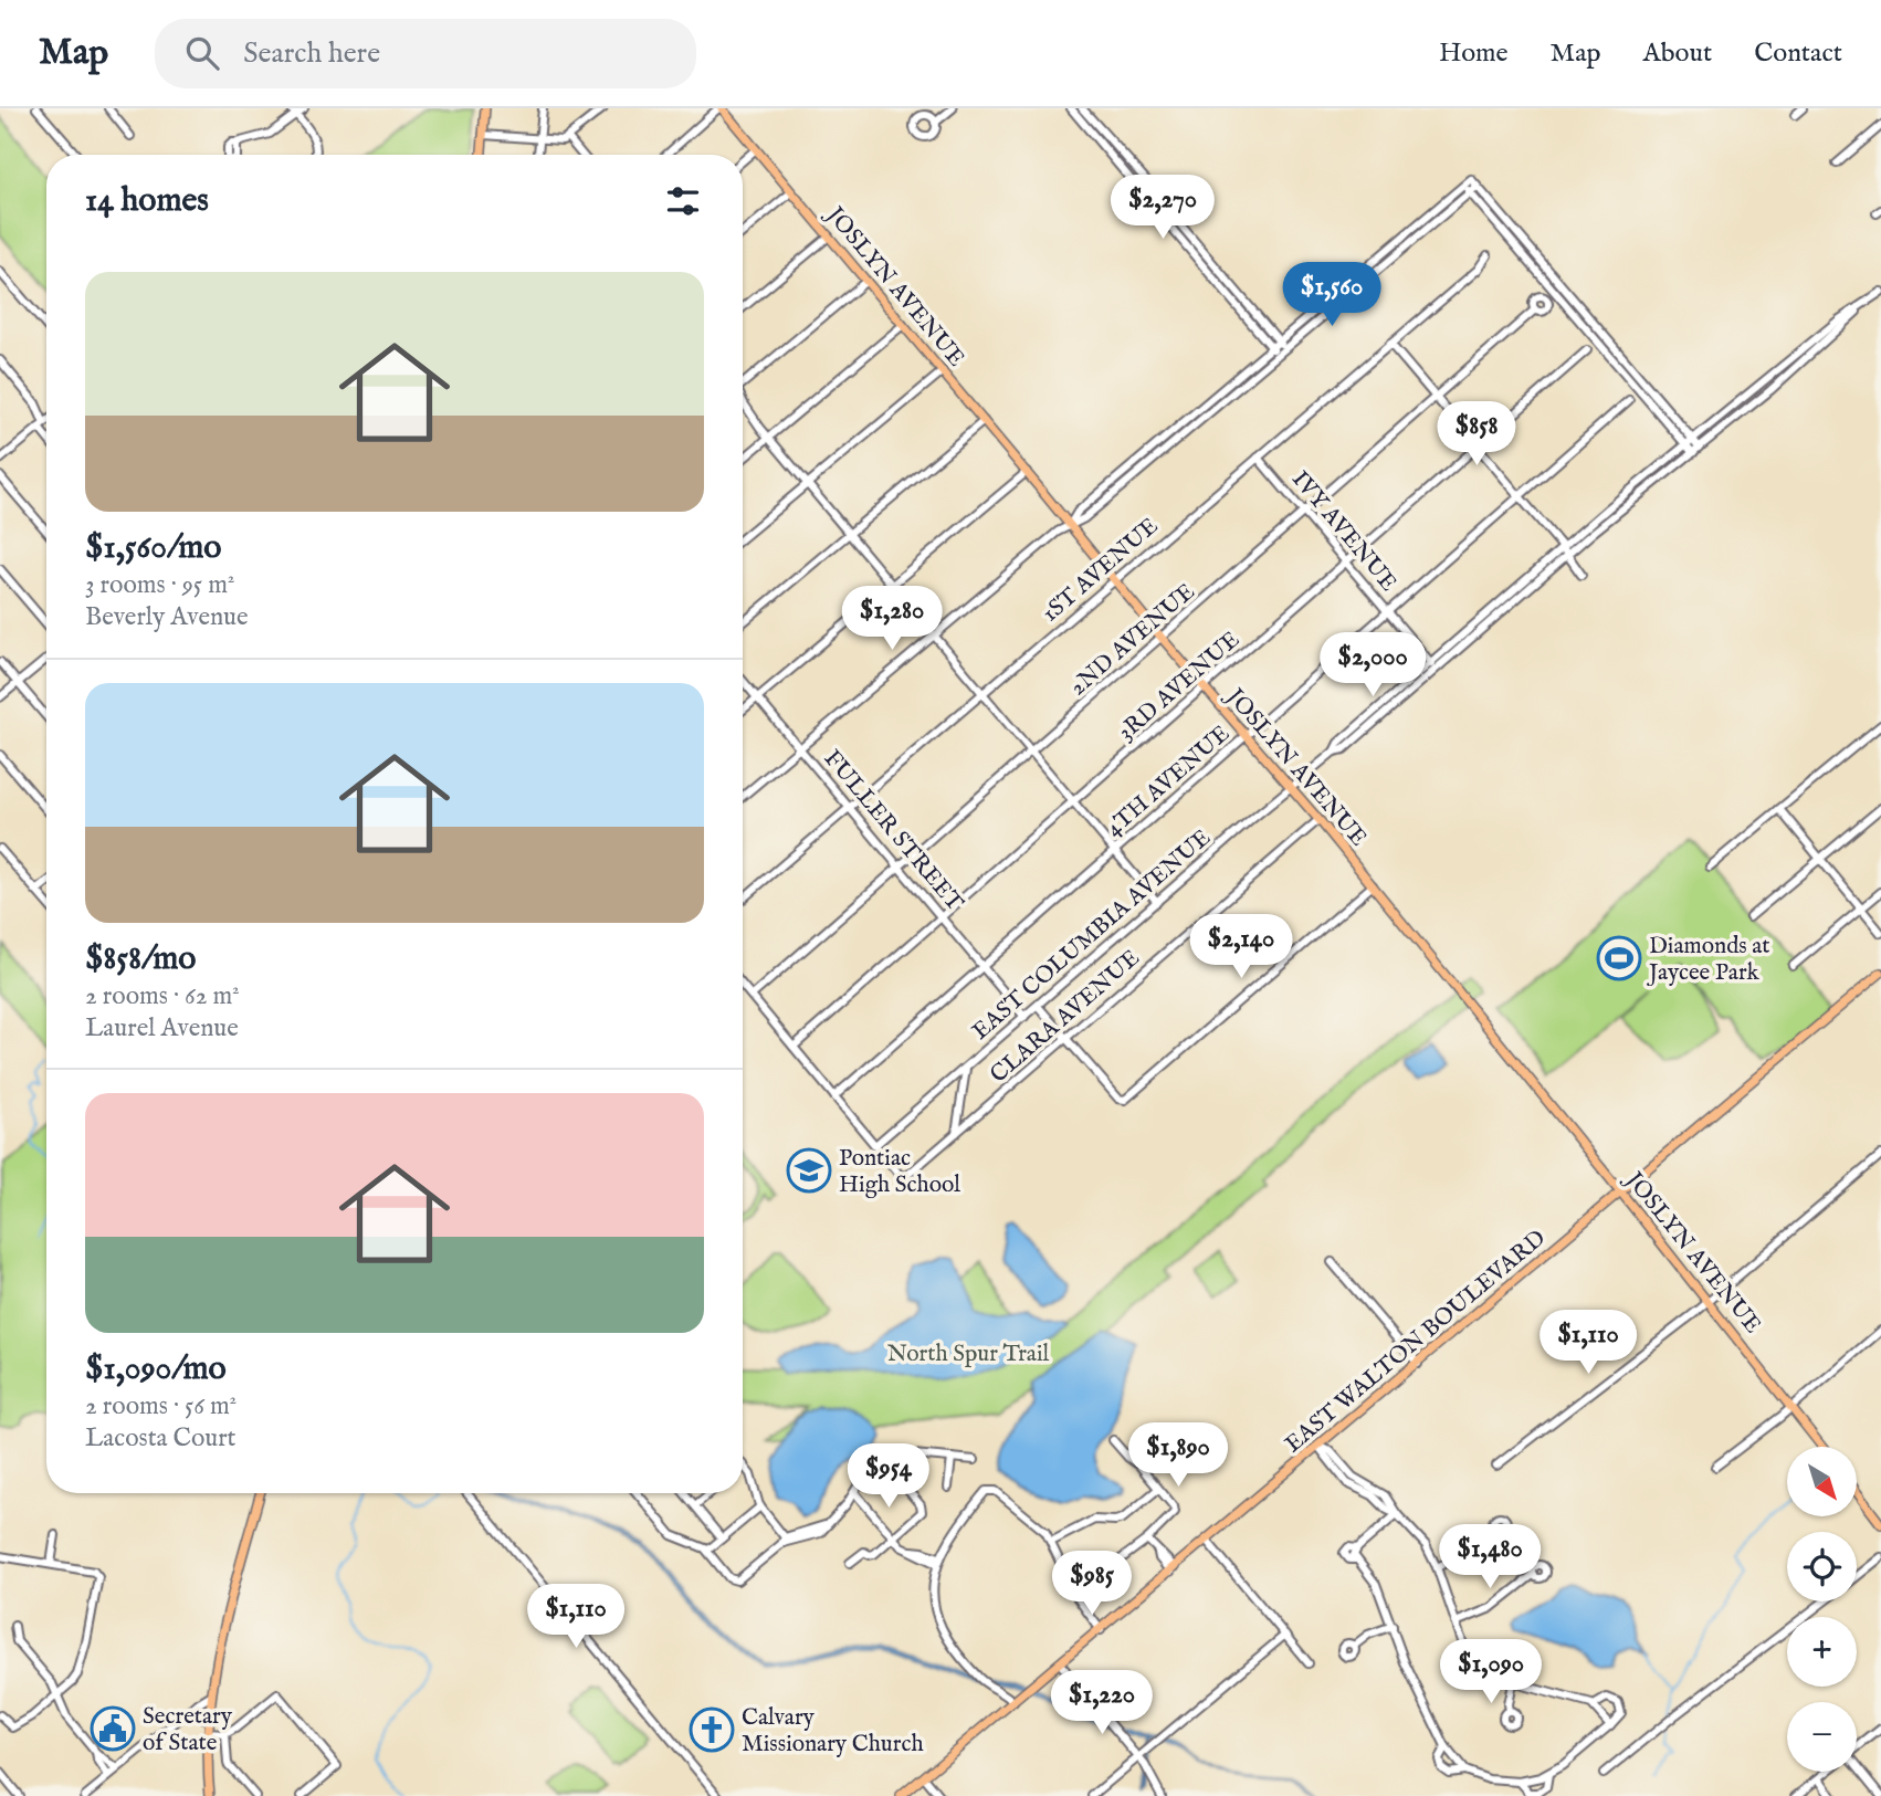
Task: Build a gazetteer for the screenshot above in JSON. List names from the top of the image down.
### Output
{
  "streets": {
    "main road": ["JOSLYN AVENUE", "EAST WALTON BOULEVARD"],
    "street": [
      "IVY AVENUE",
      "1ST AVENUE",
      "2ND AVENUE",
      "3RD AVENUE",
      "4TH AVENUE",
      "FULLER STREET",
      "EAST COLUMBIA AVENUE",
      "CLARA AVENUE"
    ]
  },
  "crossings": [
    ["JOSLYN AVENUE", "1ST AVENUE"],
    ["JOSLYN AVENUE", "2ND AVENUE"],
    ["JOSLYN AVENUE", "3RD AVENUE"],
    ["JOSLYN AVENUE", "4TH AVENUE"],
    ["JOSLYN AVENUE", "EAST COLUMBIA AVENUE"],
    ["JOSLYN AVENUE", "CLARA AVENUE"],
    ["JOSLYN AVENUE", "EAST WALTON BOULEVARD"],
    ["IVY AVENUE", "1ST AVENUE"],
    ["IVY AVENUE", "2ND AVENUE"],
    ["IVY AVENUE", "3RD AVENUE"],
    ["IVY AVENUE", "4TH AVENUE"],
    ["IVY AVENUE", "EAST COLUMBIA AVENUE"],
    ["1ST AVENUE", "FULLER STREET"],
    ["2ND AVENUE", "FULLER STREET"],
    ["3RD AVENUE", "FULLER STREET"],
    ["4TH AVENUE", "FULLER STREET"],
    ["FULLER STREET", "EAST COLUMBIA AVENUE"],
    ["EAST COLUMBIA AVENUE", "CLARA AVENUE"]
  ],
  "parks": ["North Spur Trail"],
  "places": {
    "sports": ["Diamonds at Jaycee Park"],
    "school or university": ["Pontiac High School"],
    "public building": ["Secretary of State"],
    "church": ["Calvary Missionary Church"]
  },
  "north": "bottom right",
  "page": {
    "header": "Map",
    "search": "Search here",
    "nav": [
      "Home",
      "Map",
      "About",
      "Contact"
    ],
    "heading": "14 homes",
    "price": [
      "$2,270",
      "$1,560",
      "$858",
      "$1,280",
      "$2,000",
      "$2,140",
      "$1,110",
      "$1,890",
      "$954",
      "$1,480",
      "$985",
      "$1,110",
      "$1,090",
      "$1,220"
    ],
    "list": [
      {
        "name": "$1,560/mo",
        "note": "3 rooms · 95 m² · Beverly Avenue"
      },
      {
        "name": "$858/mo",
        "note": "2 rooms · 62 m² · Laurel Avenue"
      },
      {
        "name": "$1,090/mo",
        "note": "2 rooms · 56 m² · Lacosta Court"
      }
    ],
    "map_buttons": ["+", "−"]
  }
}
